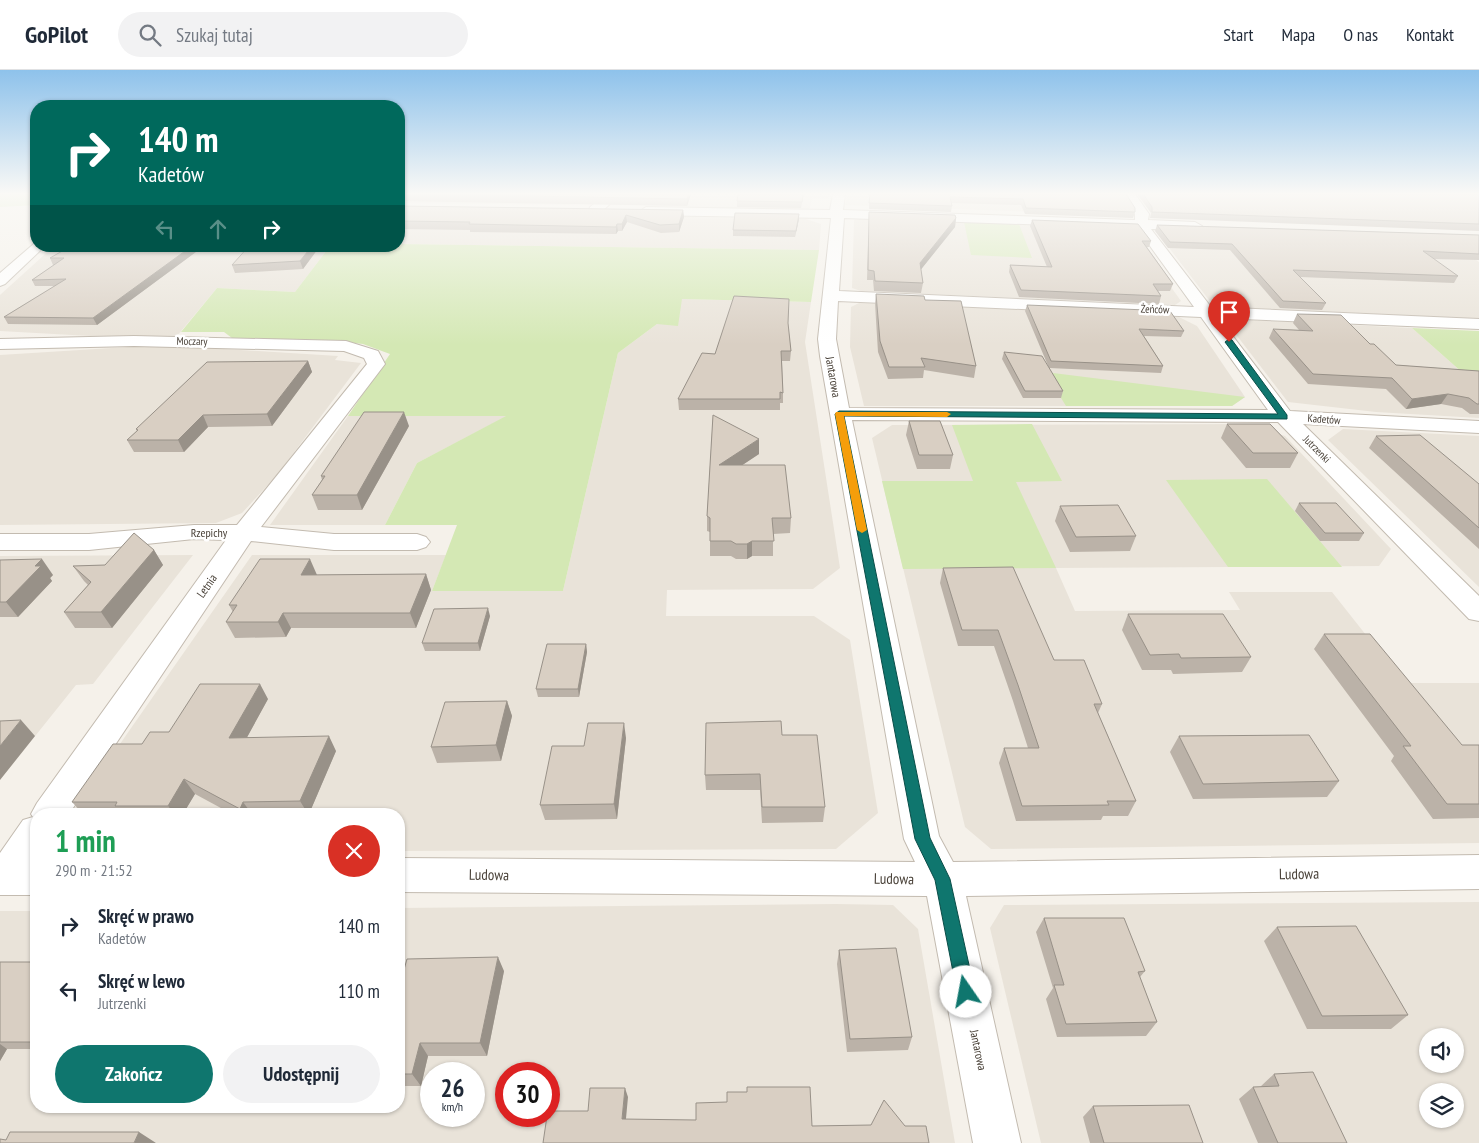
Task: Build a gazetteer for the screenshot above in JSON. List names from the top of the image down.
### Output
{
  "streets": {
    "street": [
      "Żeńców",
      "Moczary",
      "Jantarowa",
      "Kadetów",
      "Jutrzenki",
      "Rzepichy",
      "Letnia",
      "Ludowa"
    ]
  },
  "crossings": [
    ["Żeńców", "Jantarowa"],
    ["Żeńców", "Jutrzenki"],
    ["Moczary", "Letnia"],
    ["Jantarowa", "Kadetów"],
    ["Jantarowa", "Ludowa"],
    ["Kadetów", "Jutrzenki"],
    ["Rzepichy", "Letnia"]
  ],
  "page": {
    "header": "GoPilot",
    "search": "Szukaj tutaj",
    "nav": [
      "Start",
      "Mapa",
      "O nas",
      "Kontakt"
    ],
    "turn": ["140 m", "Kadetów"],
    "heading": ["1 min", "290 m · 21:52"],
    "list": [
      {
        "name": "Skręć w prawo",
        "note": "Kadetów",
        "value": "140 m"
      },
      {
        "name": "Skręć w lewo",
        "note": "Jutrzenki",
        "value": "110 m"
      }
    ],
    "buttons": ["Zakończ", "Udostępnij"],
    "speed": "26 km/h",
    "limit": "30"
  }
}
